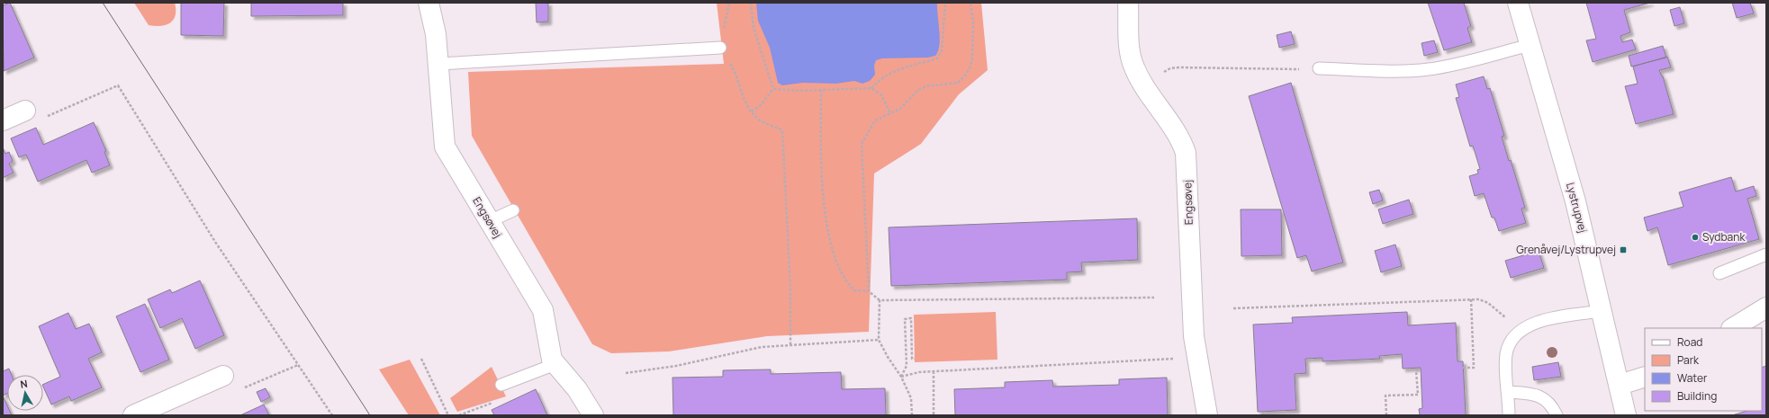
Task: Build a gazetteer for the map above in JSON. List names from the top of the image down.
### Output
{
  "streets": {
    "street": ["Engsøvej", "Lystrupvej"]
  },
  "places": {
    "other": ["Sydbank"],
    "transit": ["Grenåvej/Lystrupvej"]
  },
  "legend": [
    "Road",
    "Park",
    "Water",
    "Building"
  ],
  "north": "top"
}
